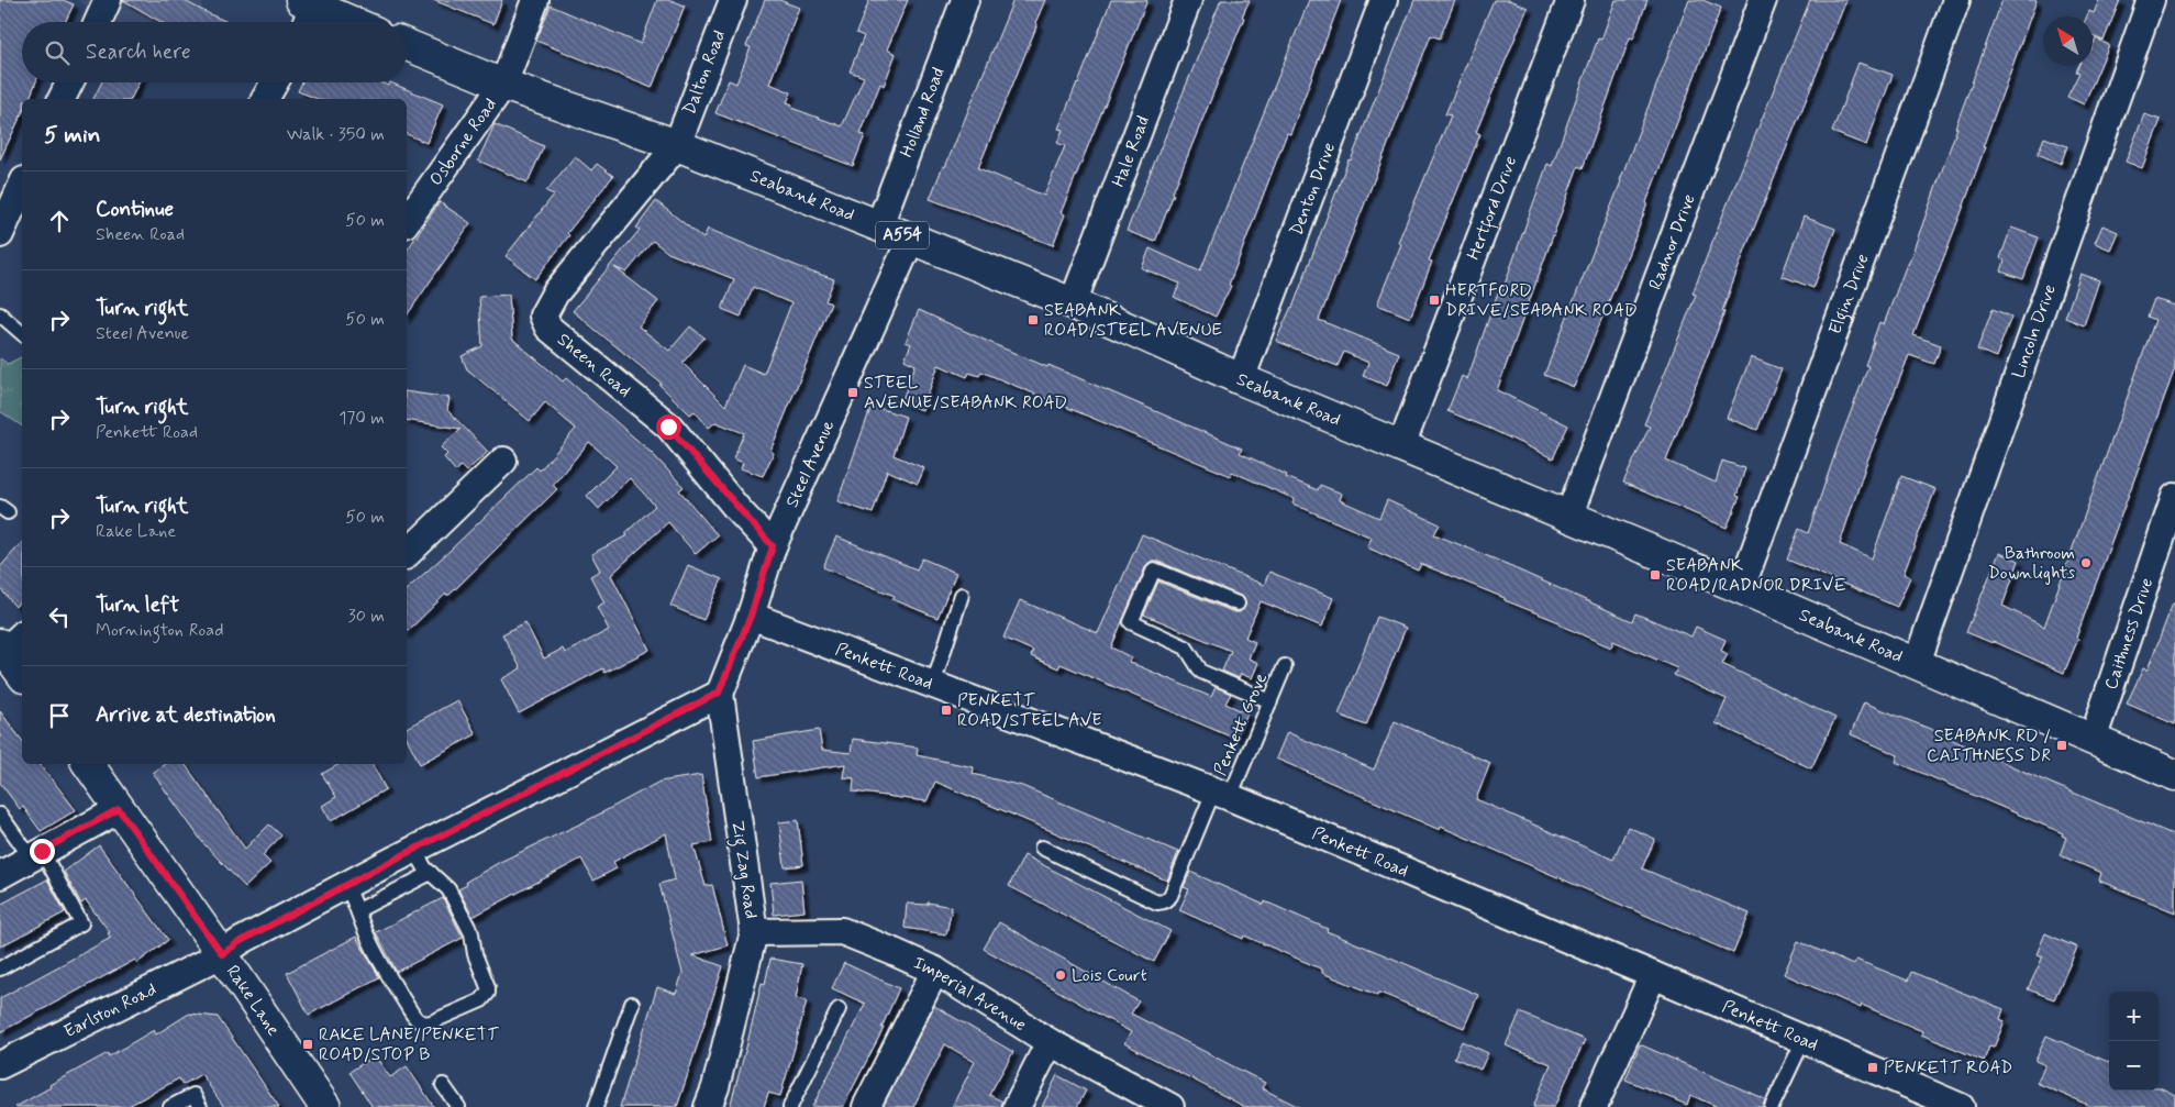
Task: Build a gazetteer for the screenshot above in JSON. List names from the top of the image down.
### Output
{
  "streets": {
    "main road": ["Seabank Road", "A554", "Rake Lane"],
    "street": [
      "Dalton Road",
      "Holland Road",
      "Osborne Road",
      "Hale Road",
      "Denton Drive",
      "Hertford Drive",
      "Radnor Drive",
      "Elgin Drive",
      "Lincoln Drive",
      "Sheen Road",
      "Steel Avenue",
      "Caithness Drive",
      "Penkett Road",
      "Zig Zag Road",
      "Imperial Avenue",
      "Earlston Road"
    ],
    "lane": ["Penkett Grove"]
  },
  "crossings": [
    ["Dalton Road", "Seabank Road"],
    ["Dalton Road", "Sheen Road"],
    ["Holland Road", "Seabank Road"],
    ["Osborne Road", "Seabank Road"],
    ["Hale Road", "Seabank Road"],
    ["Denton Drive", "Seabank Road"],
    ["Seabank Road", "Hertford Drive"],
    ["Seabank Road", "Radnor Drive"],
    ["Seabank Road", "Elgin Drive"],
    ["Seabank Road", "Lincoln Drive"],
    ["Seabank Road", "Sheen Road"],
    ["Seabank Road", "Steel Avenue"],
    ["Seabank Road", "Caithness Drive"],
    ["Sheen Road", "Steel Avenue"],
    ["Steel Avenue", "Penkett Road"],
    ["Steel Avenue", "Zig Zag Road"],
    ["Penkett Road", "Penkett Grove"],
    ["Zig Zag Road", "Imperial Avenue"],
    ["Rake Lane", "Earlston Road"]
  ],
  "places": {
    "transit": [
      "HERTFORD DRIVE/SEABANK ROAD",
      "SEABANK ROAD/STEEL AVENUE",
      "STEEL AVENUE/SEABANK ROAD",
      "SEABANK ROAD/RADNOR DRIVE",
      "PENKETT ROAD/STEEL AVE",
      "SEABANK RD / CAITHNESS DR",
      "RAKE LANE/PENKETT ROAD/STOP B",
      "PENKETT ROAD"
    ],
    "other": ["Bathroom Downlights", "Lois Court"]
  },
  "north": "top left",
  "page": {
    "search": "Search here",
    "heading": ["5 min", "Walk · 350 m"],
    "list": [
      ["Continue", "Sheen Road", "50 m"],
      ["Turn right", "Steel Avenue", "50 m"],
      ["Turn right", "Penkett Road", "170 m"],
      ["Turn right", "Rake Lane", "50 m"],
      ["Turn left", "Mornington Road", "30 m"],
      "Arrive at destination"
    ],
    "map_buttons": ["+", "−"]
  }
}
